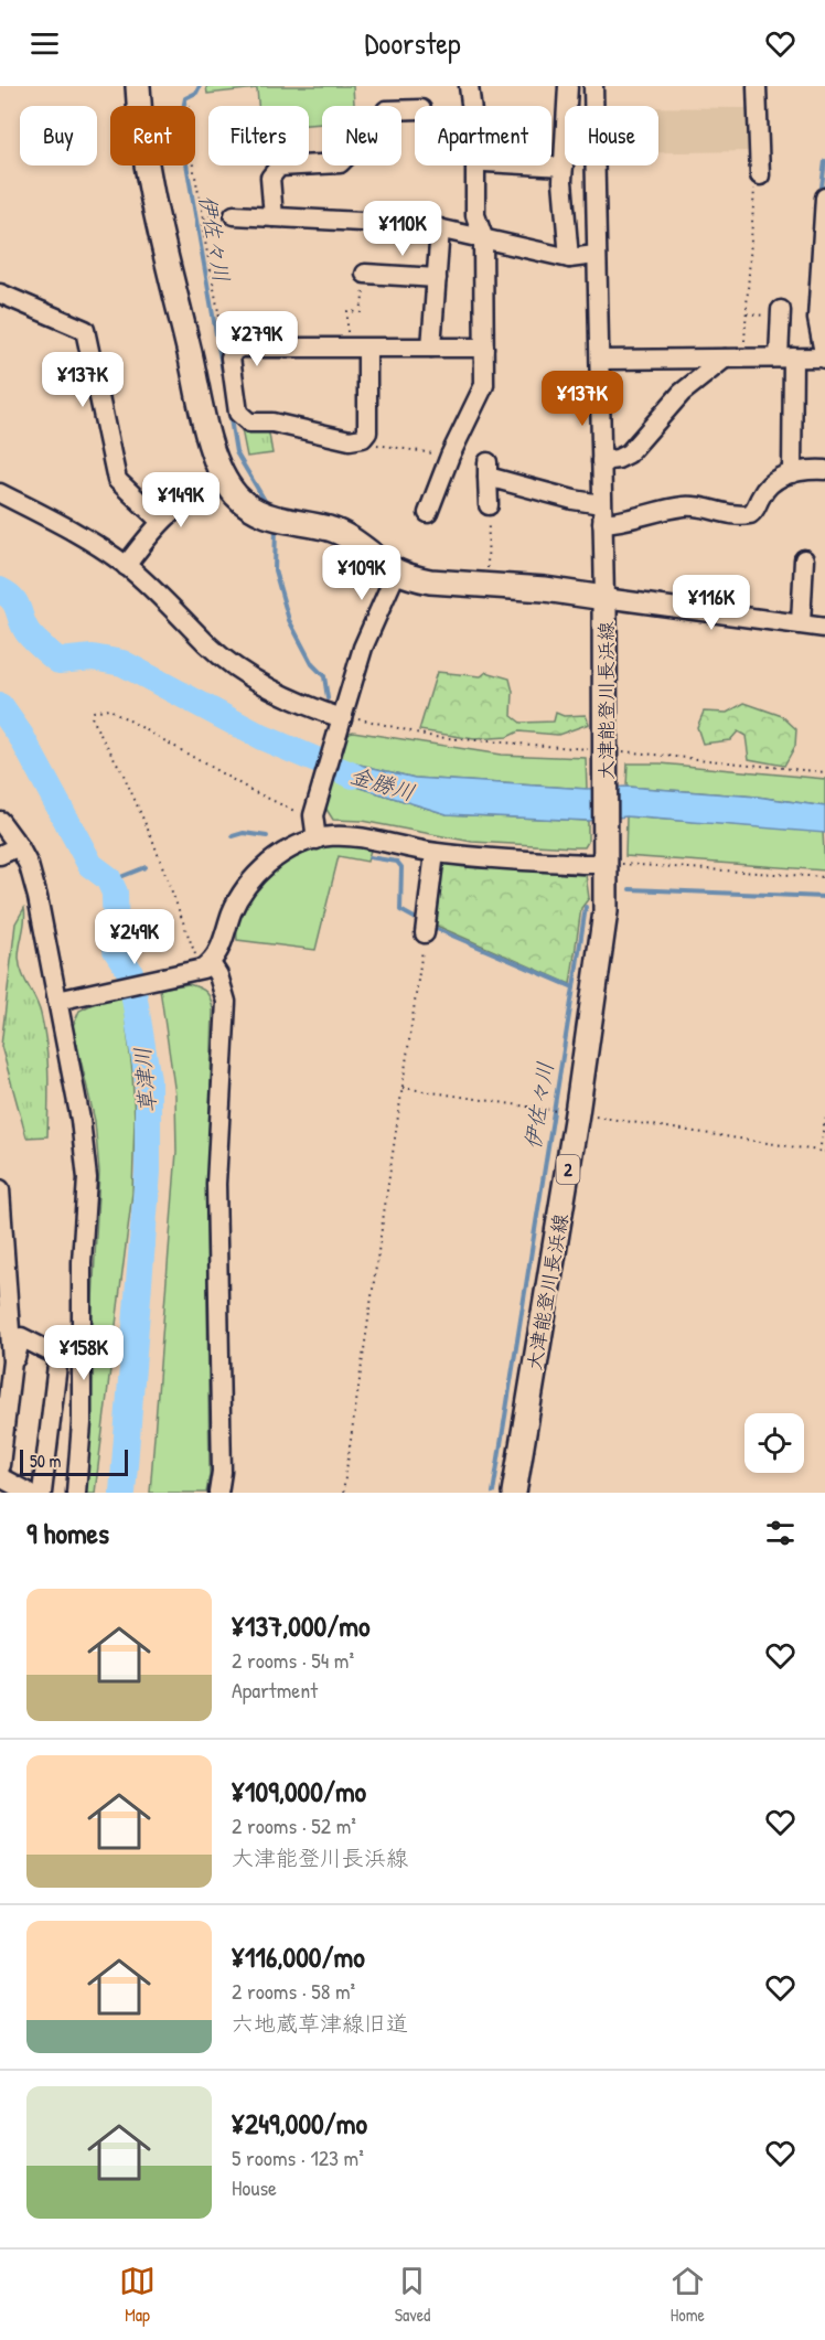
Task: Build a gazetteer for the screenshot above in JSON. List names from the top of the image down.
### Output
{
  "streets": {
    "main road": ["大津能登川長浜線", "2"]
  },
  "water": ["伊佐々川", "金勝川", "草津川"],
  "scale_bar": "50 m",
  "page": {
    "header": "Doorstep",
    "chip": [
      "Buy",
      "Rent",
      "Filters",
      "New",
      "Apartment",
      "House"
    ],
    "price": [
      "¥110K",
      "¥279K",
      "¥137K",
      "¥137K",
      "¥149K",
      "¥109K",
      "¥116K",
      "¥249K",
      "¥158K"
    ],
    "scale": "50 m",
    "heading": "9 homes",
    "list": [
      {
        "name": "¥137,000/mo",
        "note": "2 rooms · 54 m² · Apartment"
      },
      {
        "name": "¥109,000/mo",
        "note": "2 rooms · 52 m² · 大津能登川長浜線"
      },
      {
        "name": "¥116,000/mo",
        "note": "2 rooms · 58 m² · 六地蔵草津線旧道"
      },
      {
        "name": "¥249,000/mo",
        "note": "5 rooms · 123 m² · House"
      }
    ],
    "tabs": ["Map", "Saved", "Home"]
  }
}
